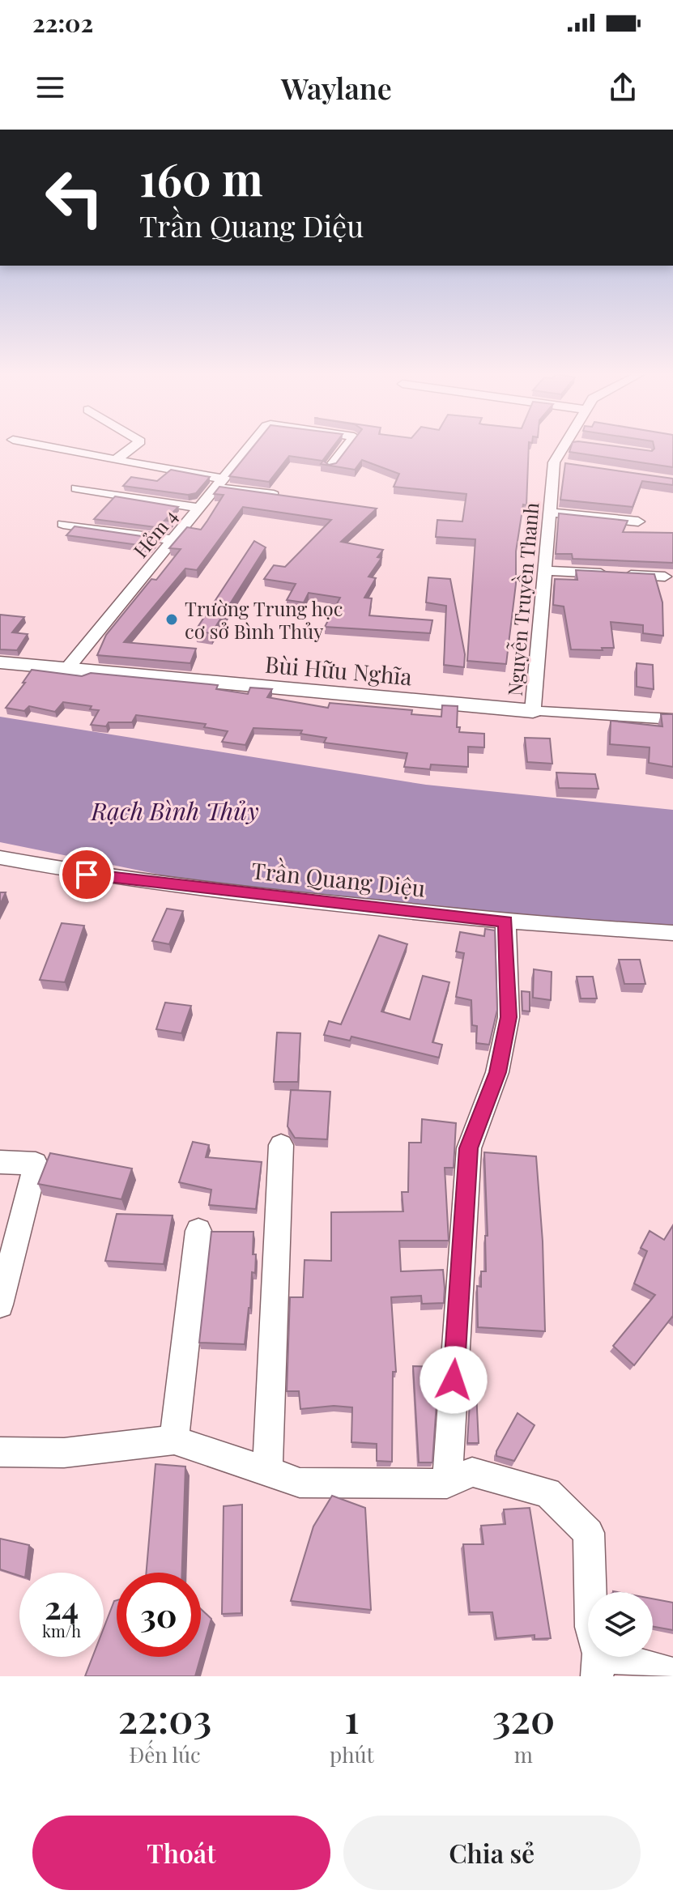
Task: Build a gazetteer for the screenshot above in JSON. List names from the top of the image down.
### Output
{
  "streets": {
    "main road": ["Bùi Hữu Nghĩa"],
    "street": ["Hẻm 4", "Nguyễn Truyền Thanh", "Trần Quang Diệu"]
  },
  "crossings": [
    ["Hẻm 4", "Bùi Hữu Nghĩa"],
    ["Nguyễn Truyền Thanh", "Bùi Hữu Nghĩa"]
  ],
  "water": ["Rạch Bình Thủy"],
  "places": ["Trường Trung học cơ sở Bình Thủy"],
  "page": {
    "status": "22:02",
    "header": "Waylane",
    "turn": ["160 m", "Trần Quang Diệu"],
    "speed": "24 km/h",
    "limit": "30",
    "eta": [
      "22:03",
      "Đến lúc",
      "1",
      "phút",
      "320",
      "m"
    ],
    "buttons": ["Thoát", "Chia sẻ"]
  }
}
